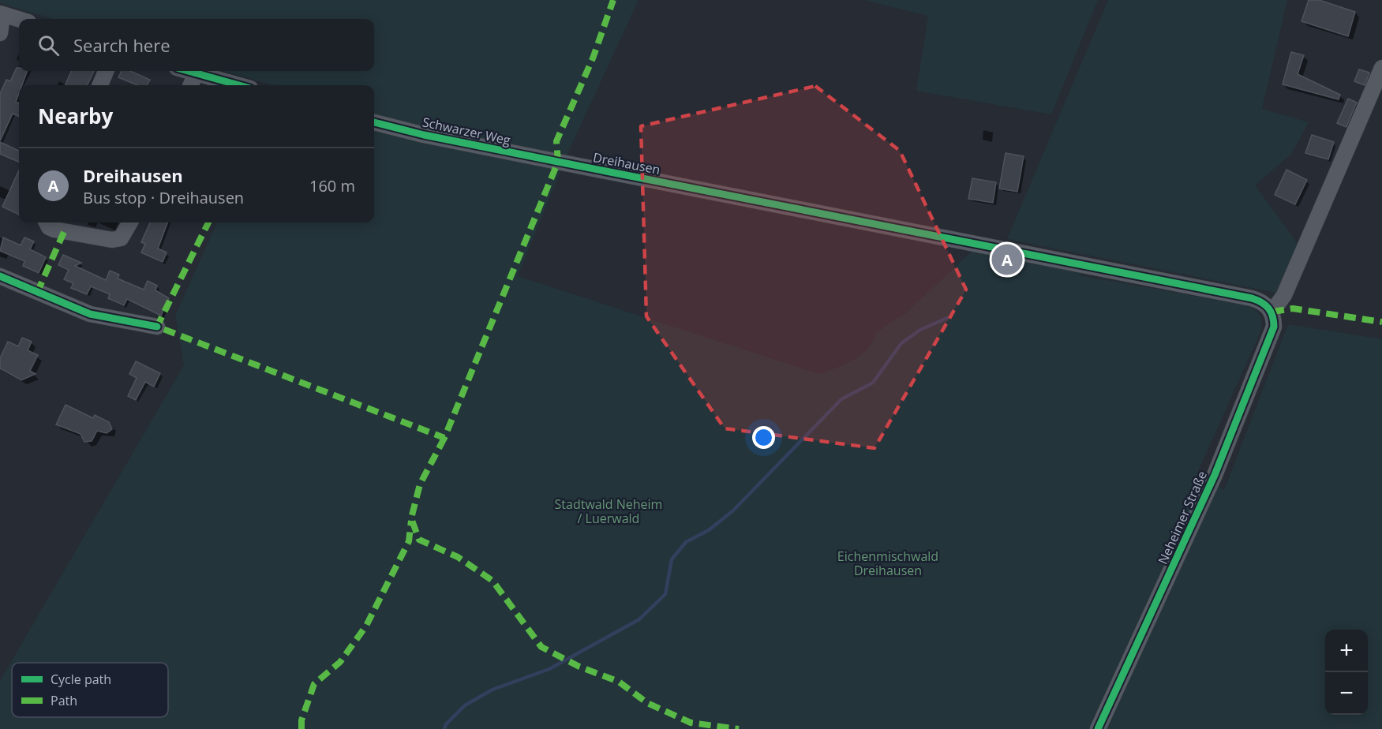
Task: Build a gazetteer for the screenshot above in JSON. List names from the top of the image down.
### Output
{
  "streets": {
    "street": ["Schwarzer Weg", "Dreihausen", "Neheimer Straße"]
  },
  "crossings": [
    ["Schwarzer Weg", "Dreihausen"],
    ["Dreihausen", "Neheimer Straße"]
  ],
  "parks": ["Stadtwald Neheim / Luerwald", "Eichenmischwald Dreihausen"],
  "legend": ["Cycle path", "Path"],
  "page": {
    "search": "Search here",
    "heading": "Nearby",
    "list": [
      {
        "mark": "A",
        "name": "Dreihausen",
        "note": "Bus stop · Dreihausen",
        "value": "160 m"
      }
    ],
    "pins": "A",
    "map_buttons": ["+", "−"]
  }
}
